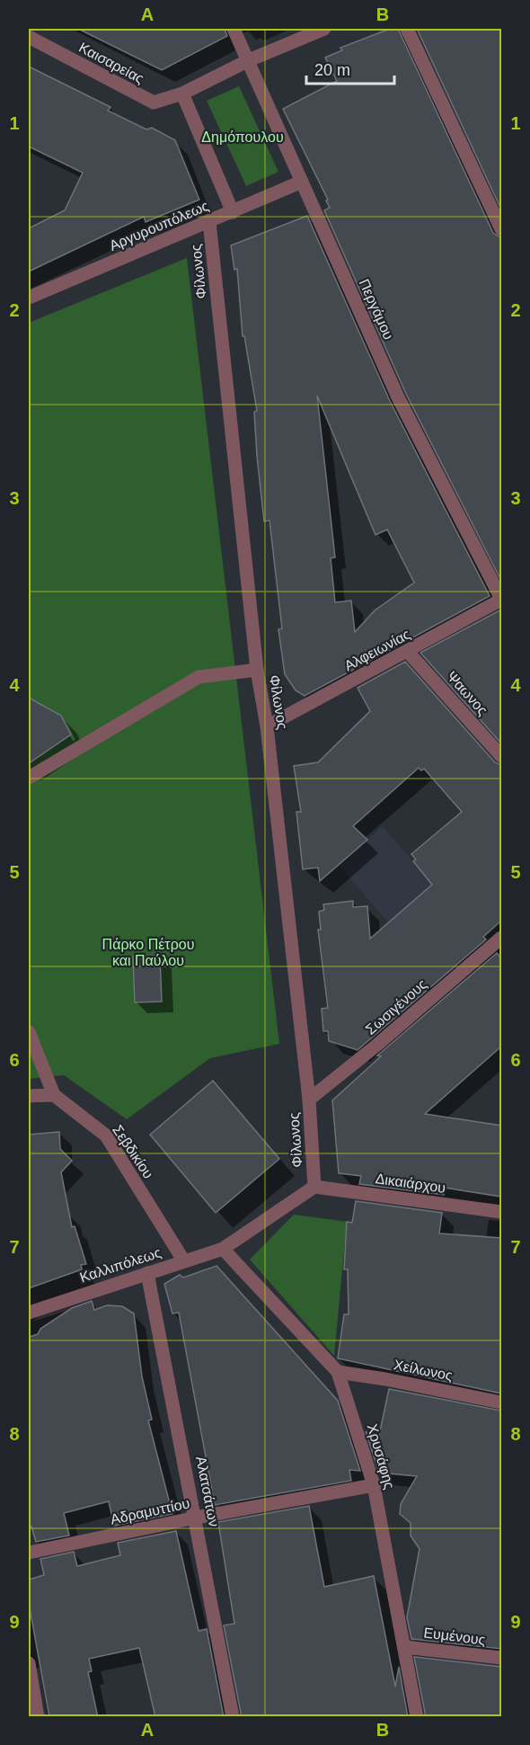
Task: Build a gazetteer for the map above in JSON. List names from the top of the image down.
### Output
{
  "streets": {
    "street": [
      "Καισαρείας",
      "Αργυρουπόλεως",
      "Φίλωνος",
      "Περγάμου",
      "Αλφειωνίας",
      "Ψαωνος",
      "Σωσιγένους",
      "Σεβδικίου",
      "Δικαιάρχου",
      "Καλλιπόλεως",
      "Χείλωνος",
      "Χρυσάφης",
      "Αλατσάτων",
      "Αδραμυττίου",
      "Ευμένους"
    ]
  },
  "crossings": [
    ["Καισαρείας", "Περγάμου"],
    ["Αργυρουπόλεως", "Φίλωνος"],
    ["Αργυρουπόλεως", "Περγάμου"],
    ["Φίλωνος", "Αλφειωνίας"],
    ["Φίλωνος", "Σωσιγένους"],
    ["Φίλωνος", "Δικαιάρχου"],
    ["Φίλωνος", "Καλλιπόλεως"],
    ["Περγάμου", "Αλφειωνίας"],
    ["Αλφειωνίας", "Ψαωνος"],
    ["Σεβδικίου", "Καλλιπόλεως"],
    ["Δικαιάρχου", "Καλλιπόλεως"],
    ["Καλλιπόλεως", "Χρυσάφης"],
    ["Καλλιπόλεως", "Αλατσάτων"],
    ["Χείλωνος", "Χρυσάφης"],
    ["Χρυσάφης", "Αδραμυττίου"],
    ["Χρυσάφης", "Ευμένους"],
    ["Αλατσάτων", "Αδραμυττίου"]
  ],
  "parks": ["Δημόπουλου", "Πάρκο Πέτρου και Παύλου"],
  "scale_bar": "20 m",
  "grid": {
    "columns": ["A", "B"],
    "rows": [
      "1",
      "2",
      "3",
      "4",
      "5",
      "6",
      "7",
      "8",
      "9"
    ]
  }
}
